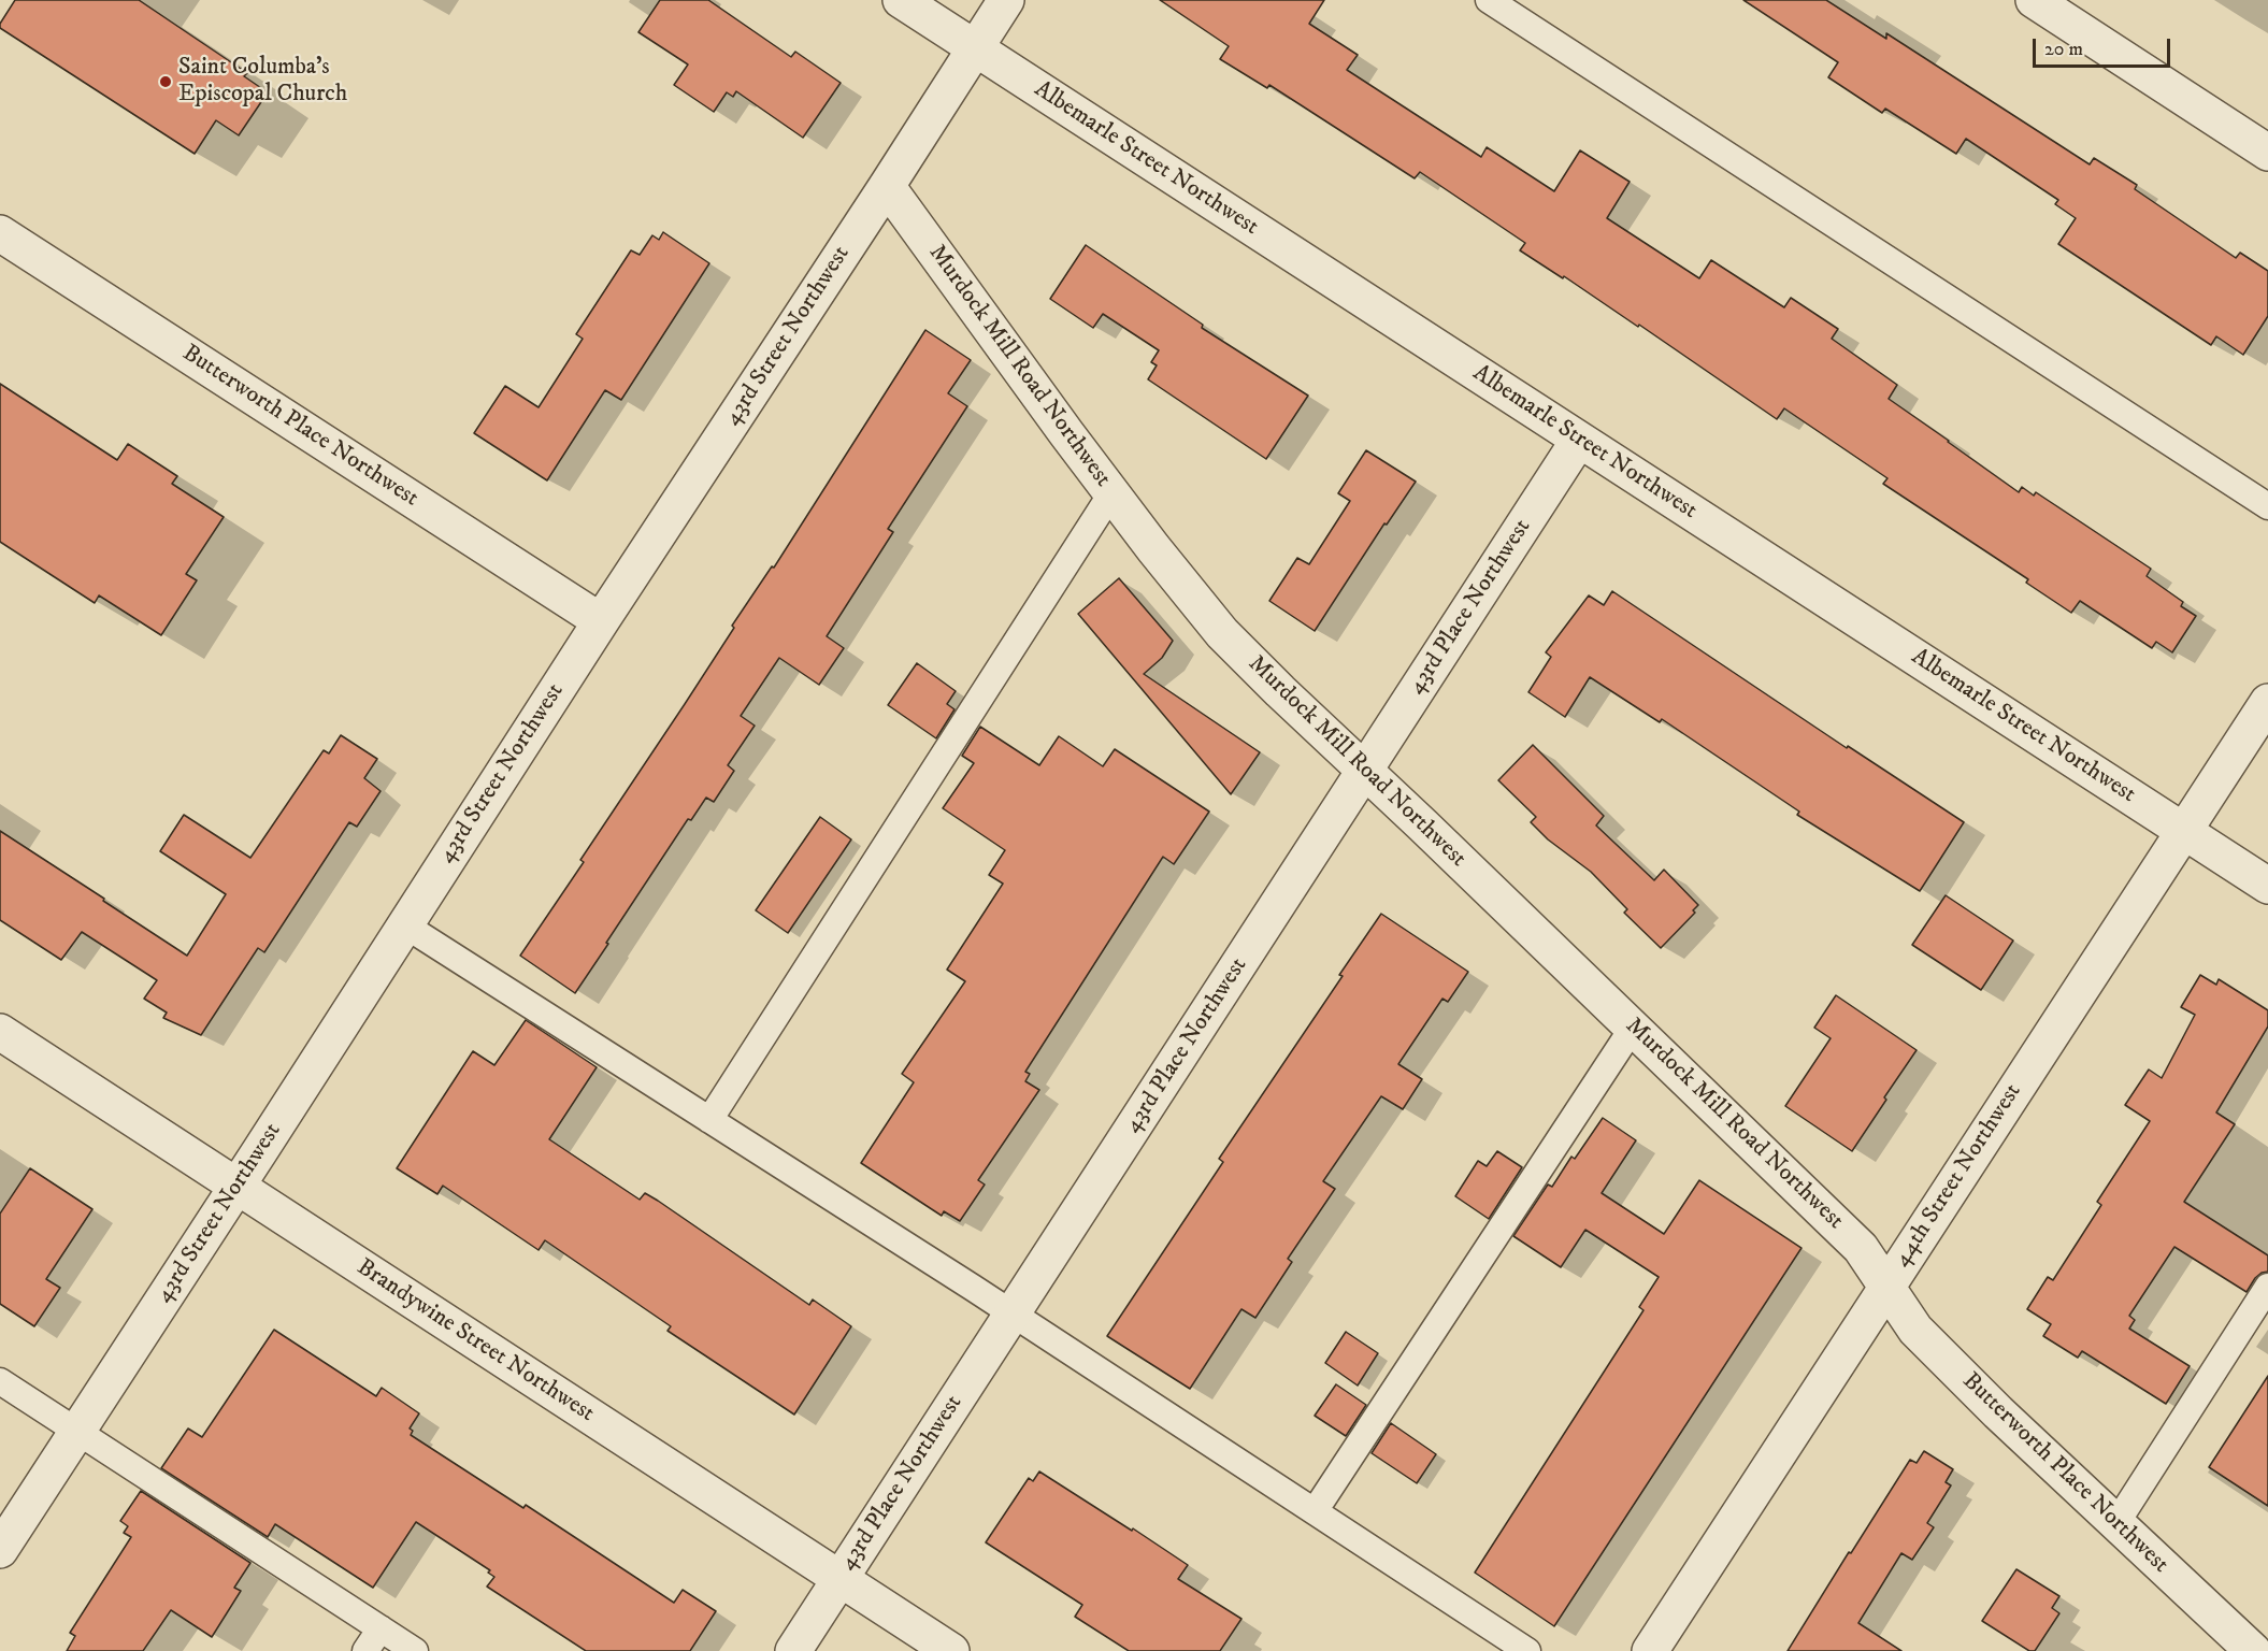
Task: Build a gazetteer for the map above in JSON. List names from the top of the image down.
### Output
{
  "streets": {
    "street": [
      "Albemarle Street Northwest",
      "43rd Street Northwest",
      "Murdock Mill Road Northwest",
      "Butterworth Place Northwest",
      "43rd Place Northwest",
      "44th Street Northwest",
      "Brandywine Street Northwest"
    ]
  },
  "crossings": [
    ["Albemarle Street Northwest", "43rd Street Northwest"],
    ["Albemarle Street Northwest", "43rd Place Northwest"],
    ["Albemarle Street Northwest", "44th Street Northwest"],
    ["43rd Street Northwest", "Murdock Mill Road Northwest"],
    ["43rd Street Northwest", "Butterworth Place Northwest"],
    ["43rd Street Northwest", "Brandywine Street Northwest"],
    ["Murdock Mill Road Northwest", "Butterworth Place Northwest"],
    ["Murdock Mill Road Northwest", "43rd Place Northwest"],
    ["Murdock Mill Road Northwest", "44th Street Northwest"],
    ["Butterworth Place Northwest", "44th Street Northwest"],
    ["43rd Place Northwest", "Brandywine Street Northwest"]
  ],
  "places": ["Saint Columba's Episcopal Church"],
  "scale_bar": "20 m"
}
